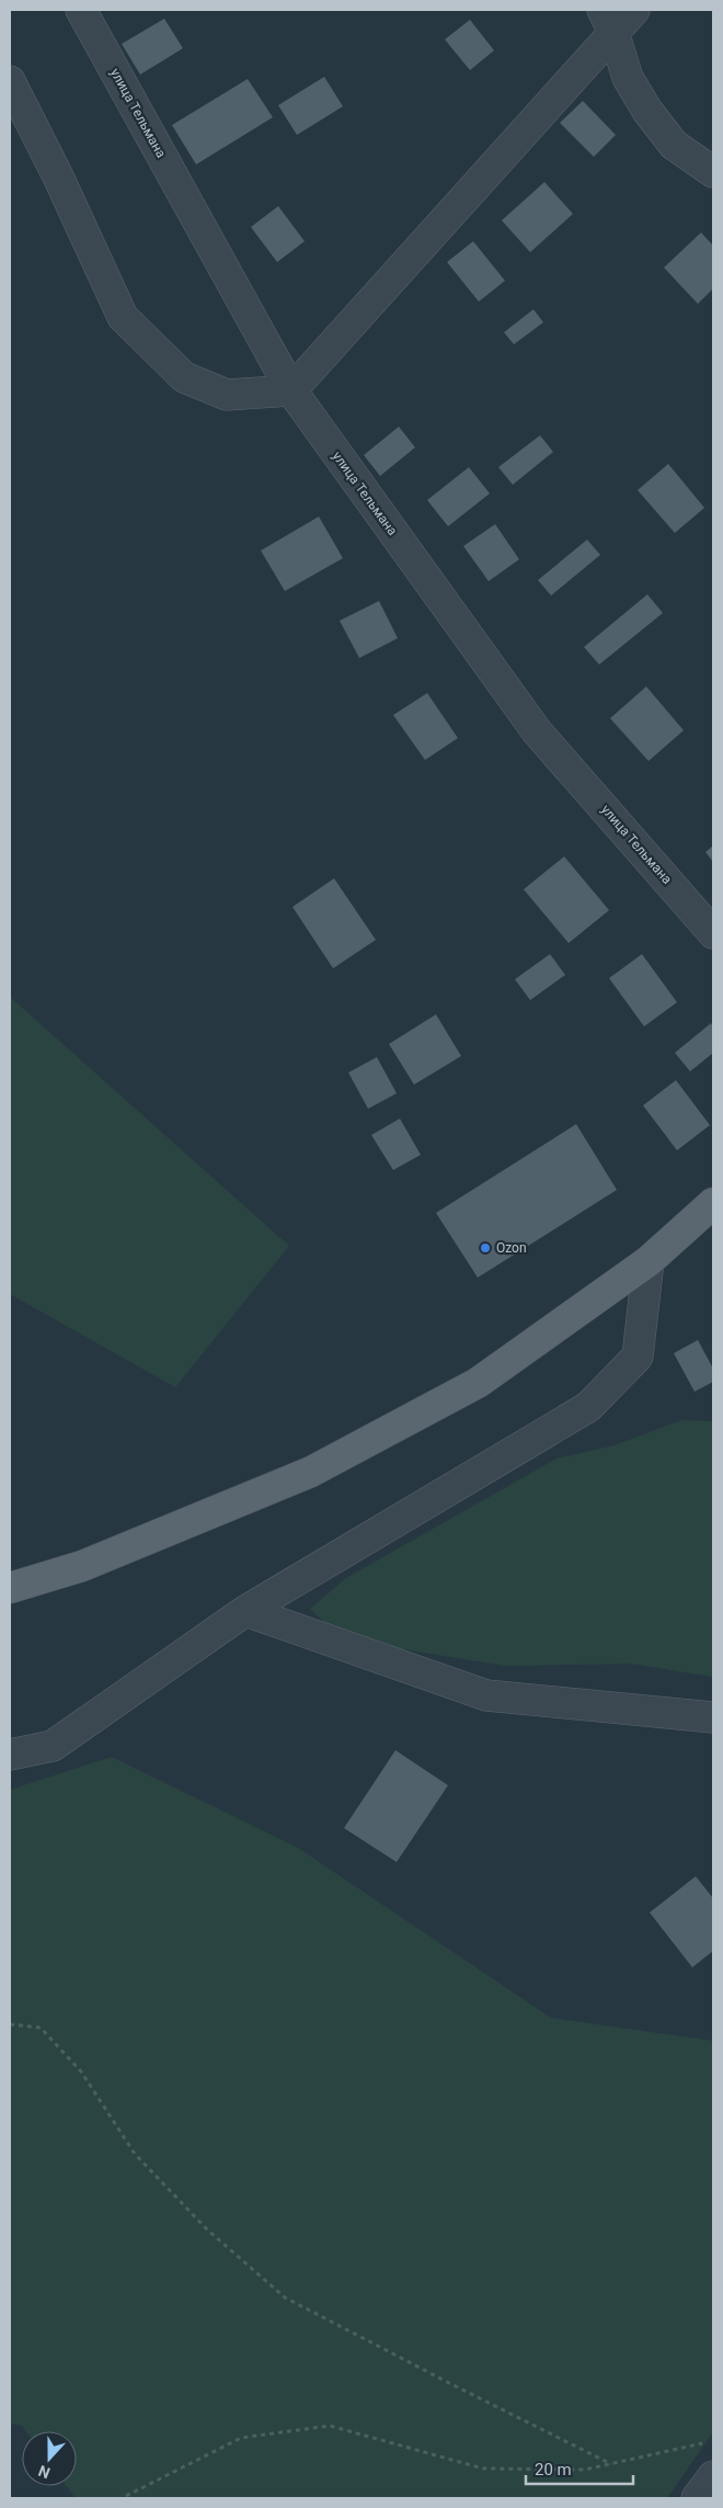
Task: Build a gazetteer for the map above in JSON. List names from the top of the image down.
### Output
{
  "streets": {
    "street": ["улица Тельмана"]
  },
  "places": ["Ozon"],
  "scale_bar": "20 m",
  "north": "bottom"
}
